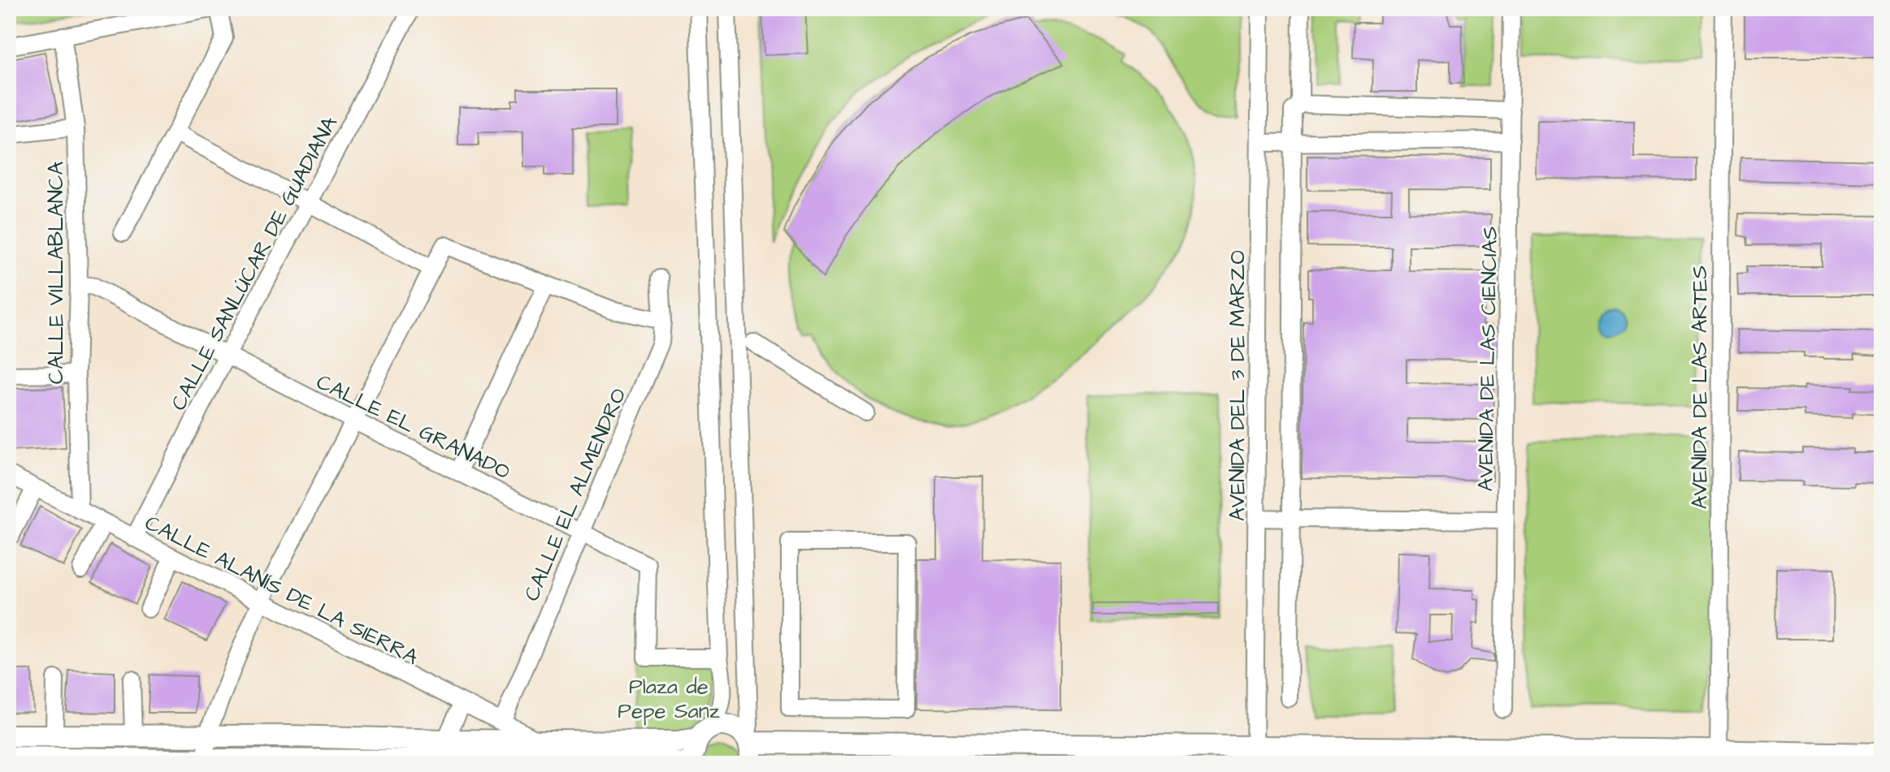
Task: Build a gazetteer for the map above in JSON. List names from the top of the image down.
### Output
{
  "streets": {
    "street": [
      "CALLE SANLÚCAR DE GUADIANA",
      "CALLE VILLABLANCA",
      "AVENIDA DE LAS CIENCIAS",
      "AVENIDA DEL 3 DE MARZO",
      "AVENIDA DE LAS ARTES",
      "CALLE EL GRANADO",
      "CALLE EL ALMENDRO",
      "CALLE ALANÍS DE LA SIERRA"
    ]
  },
  "crossings": [
    ["CALLE SANLÚCAR DE GUADIANA", "CALLE EL GRANADO"],
    ["CALLE SANLÚCAR DE GUADIANA", "CALLE ALANÍS DE LA SIERRA"],
    ["CALLE VILLABLANCA", "CALLE EL GRANADO"],
    ["CALLE VILLABLANCA", "CALLE ALANÍS DE LA SIERRA"],
    ["CALLE EL GRANADO", "CALLE EL ALMENDRO"],
    ["CALLE EL ALMENDRO", "CALLE ALANÍS DE LA SIERRA"]
  ],
  "parks": ["Plaza de Pepe Sanz"]
}
